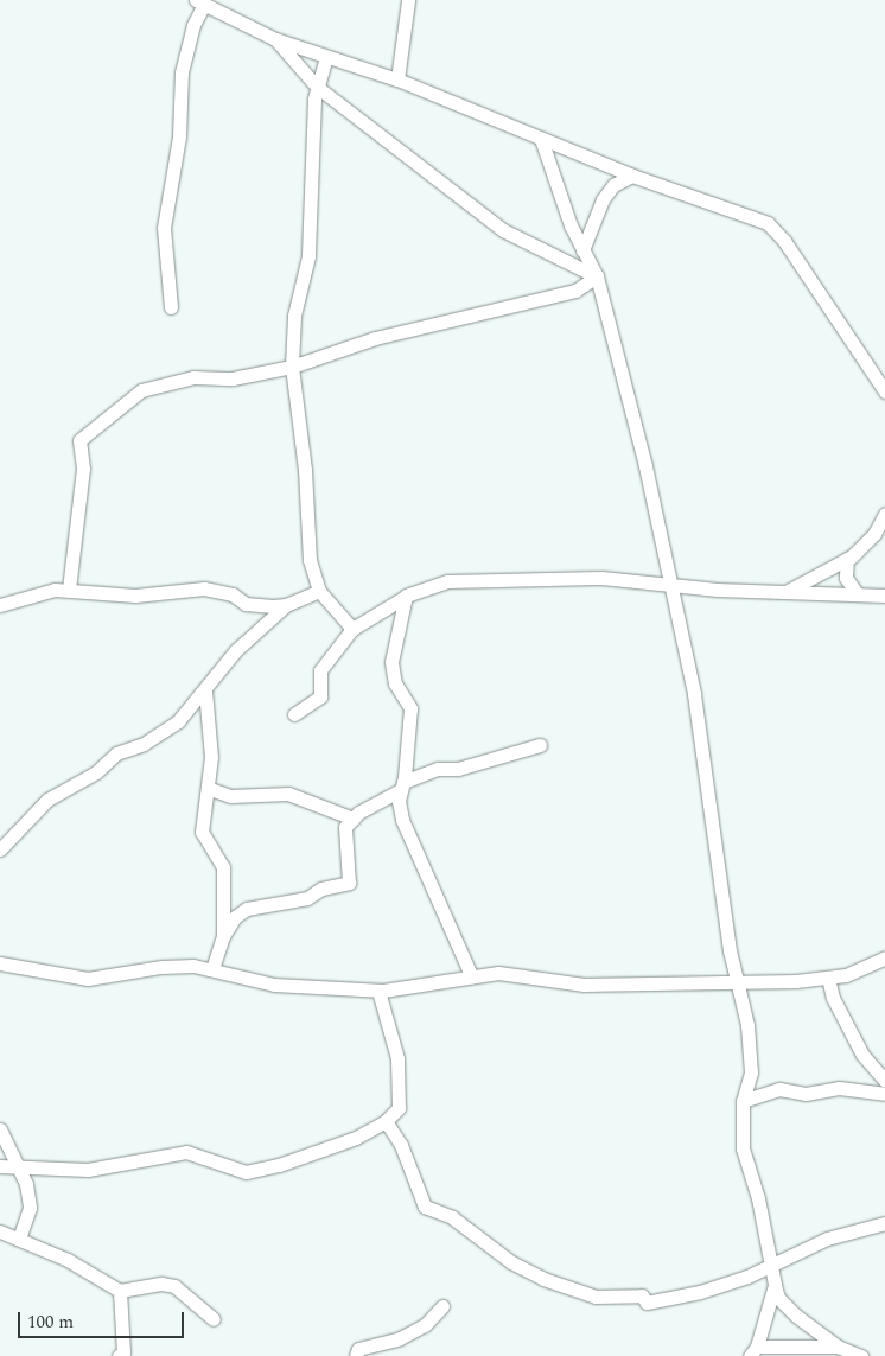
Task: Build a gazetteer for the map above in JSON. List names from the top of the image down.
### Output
{
  "scale_bar": "100 m"
}
